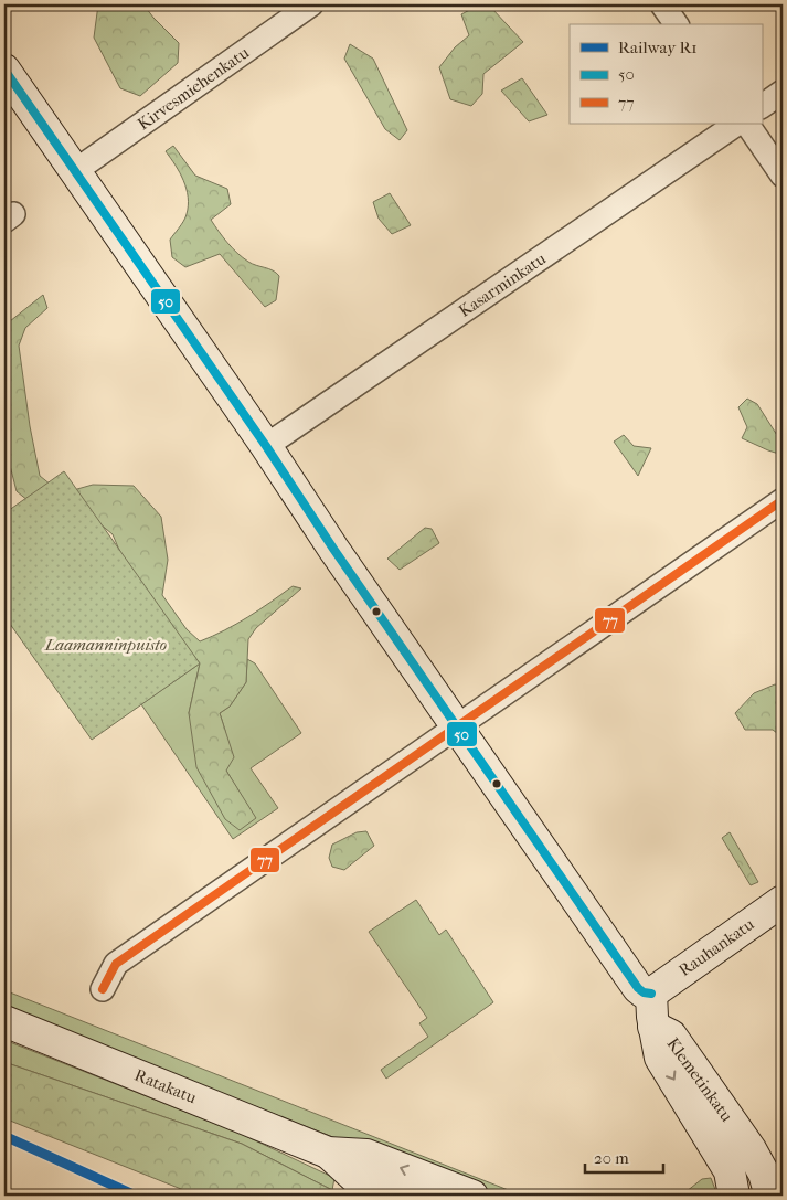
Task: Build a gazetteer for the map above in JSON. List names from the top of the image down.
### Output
{
  "streets": {
    "street": [
      "Kirvesmiehenkatu",
      "Kasarminkatu",
      "Rauhankatu",
      "Klemetinkatu",
      "Ratakatu"
    ]
  },
  "crossings": [
    ["Rauhankatu", "Klemetinkatu"]
  ],
  "parks": ["Laamanninpuisto"],
  "lines": ["transit line 50", "transit line 77", "rail line R1"],
  "legend": ["Railway R1", "50", "77"],
  "scale_bar": "20 m"
}
